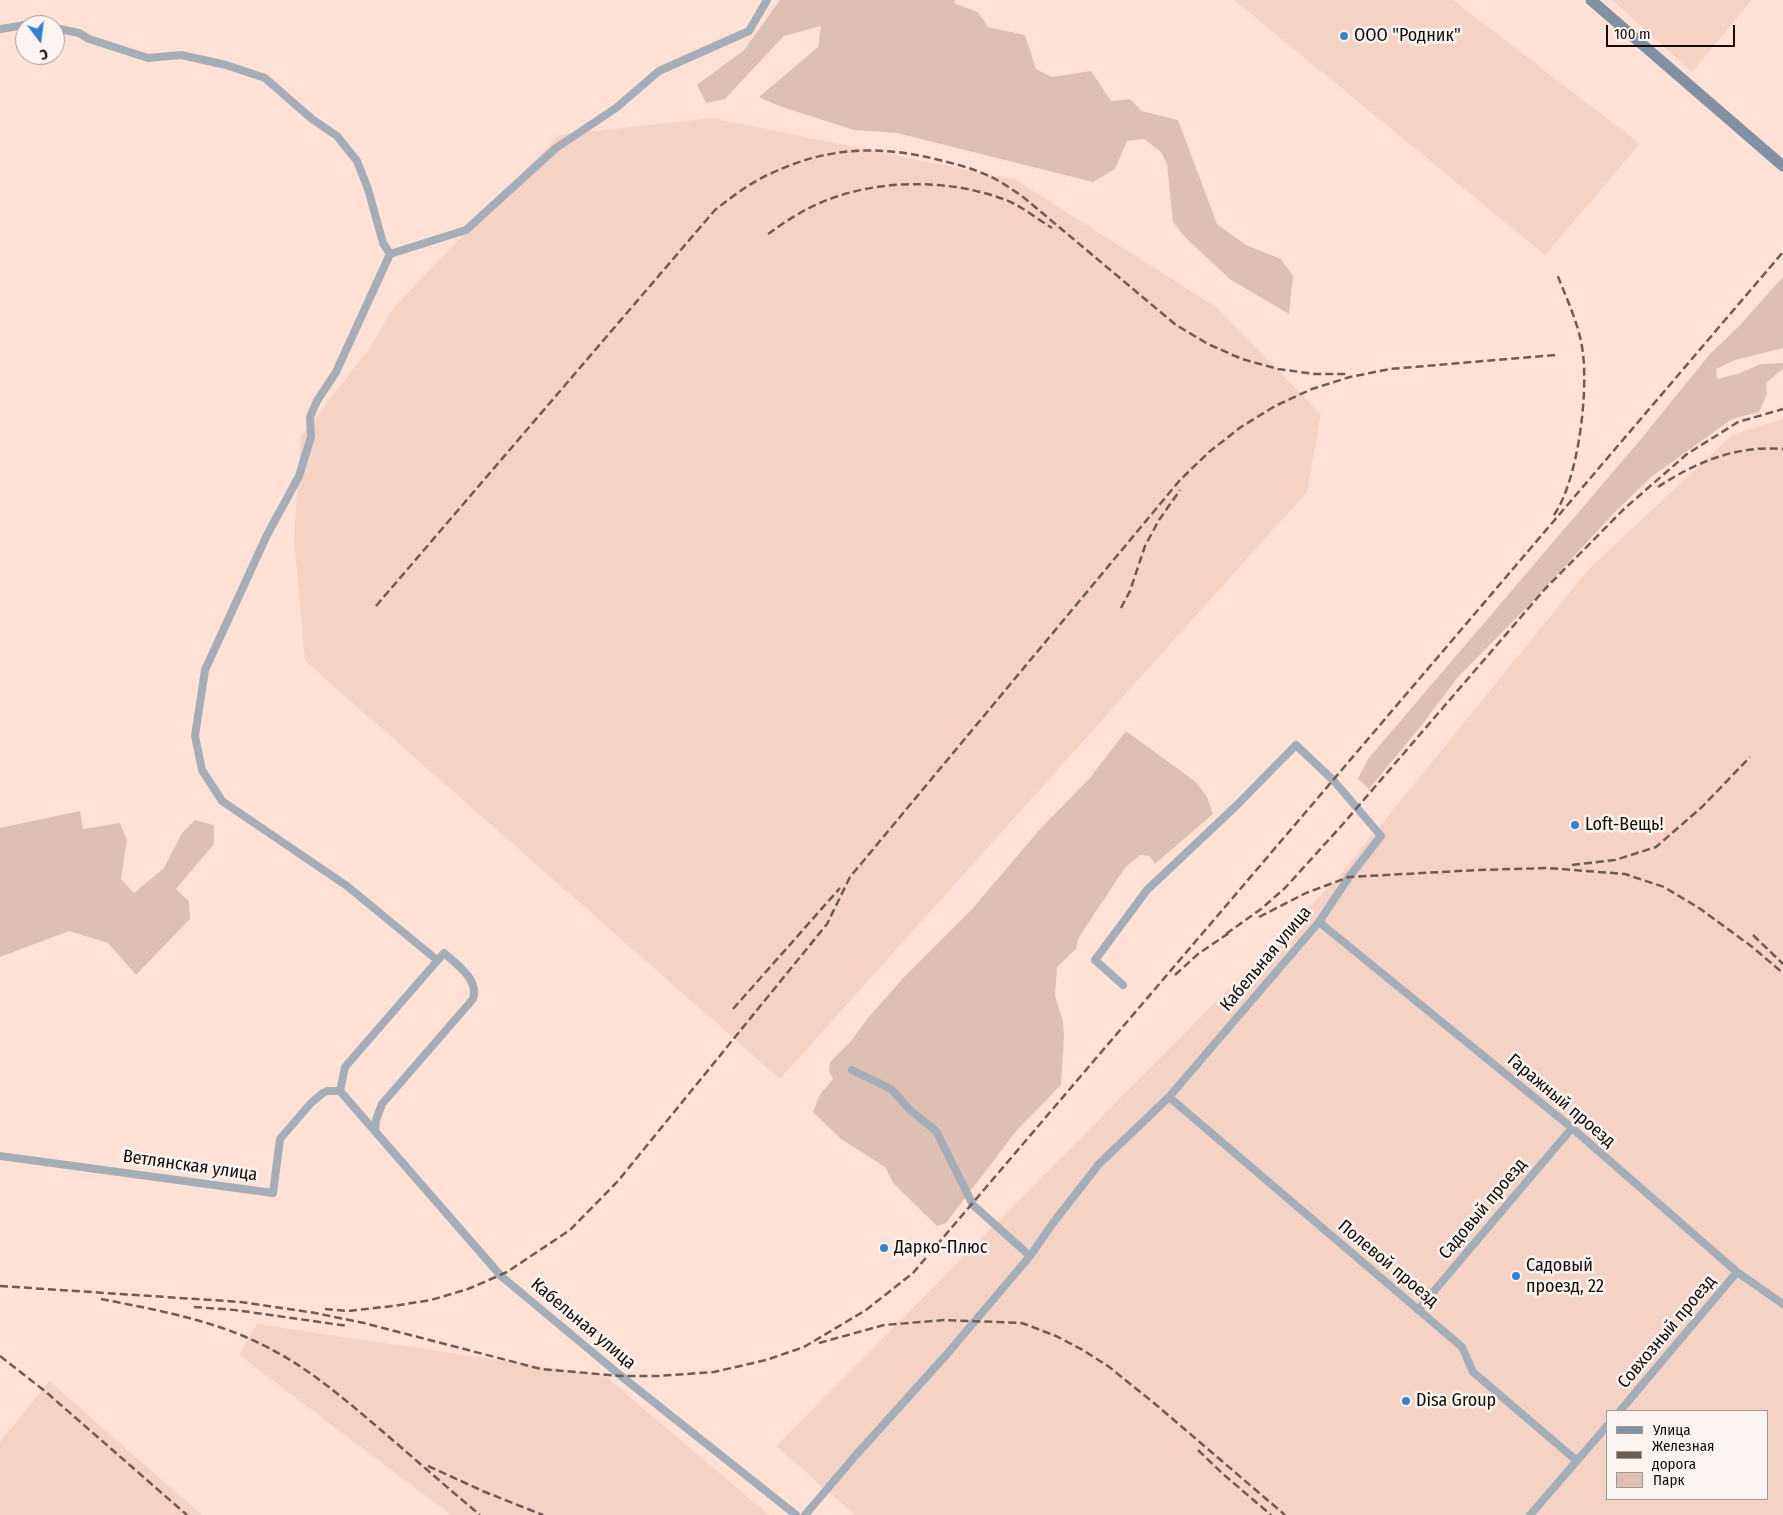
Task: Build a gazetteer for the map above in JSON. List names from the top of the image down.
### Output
{
  "streets": {
    "street": [
      "Кабельная улица",
      "Гаражный проезд",
      "Ветлянская улица",
      "Садовый проезд",
      "Полевой проезд",
      "Совхозный проезд"
    ]
  },
  "crossings": [
    ["Кабельная улица", "Гаражный проезд"],
    ["Кабельная улица", "Ветлянская улица"],
    ["Кабельная улица", "Полевой проезд"],
    ["Гаражный проезд", "Садовый проезд"],
    ["Гаражный проезд", "Совхозный проезд"],
    ["Садовый проезд", "Полевой проезд"]
  ],
  "places": [
    "ООО \"Родник\"",
    "Loft-Вещь!",
    "Дарко-Плюс",
    "Садовый проезд, 22",
    "Disa Group"
  ],
  "legend": ["Улица", "Железная дорога", "Парк"],
  "scale_bar": "100 m",
  "north": "bottom"
}
